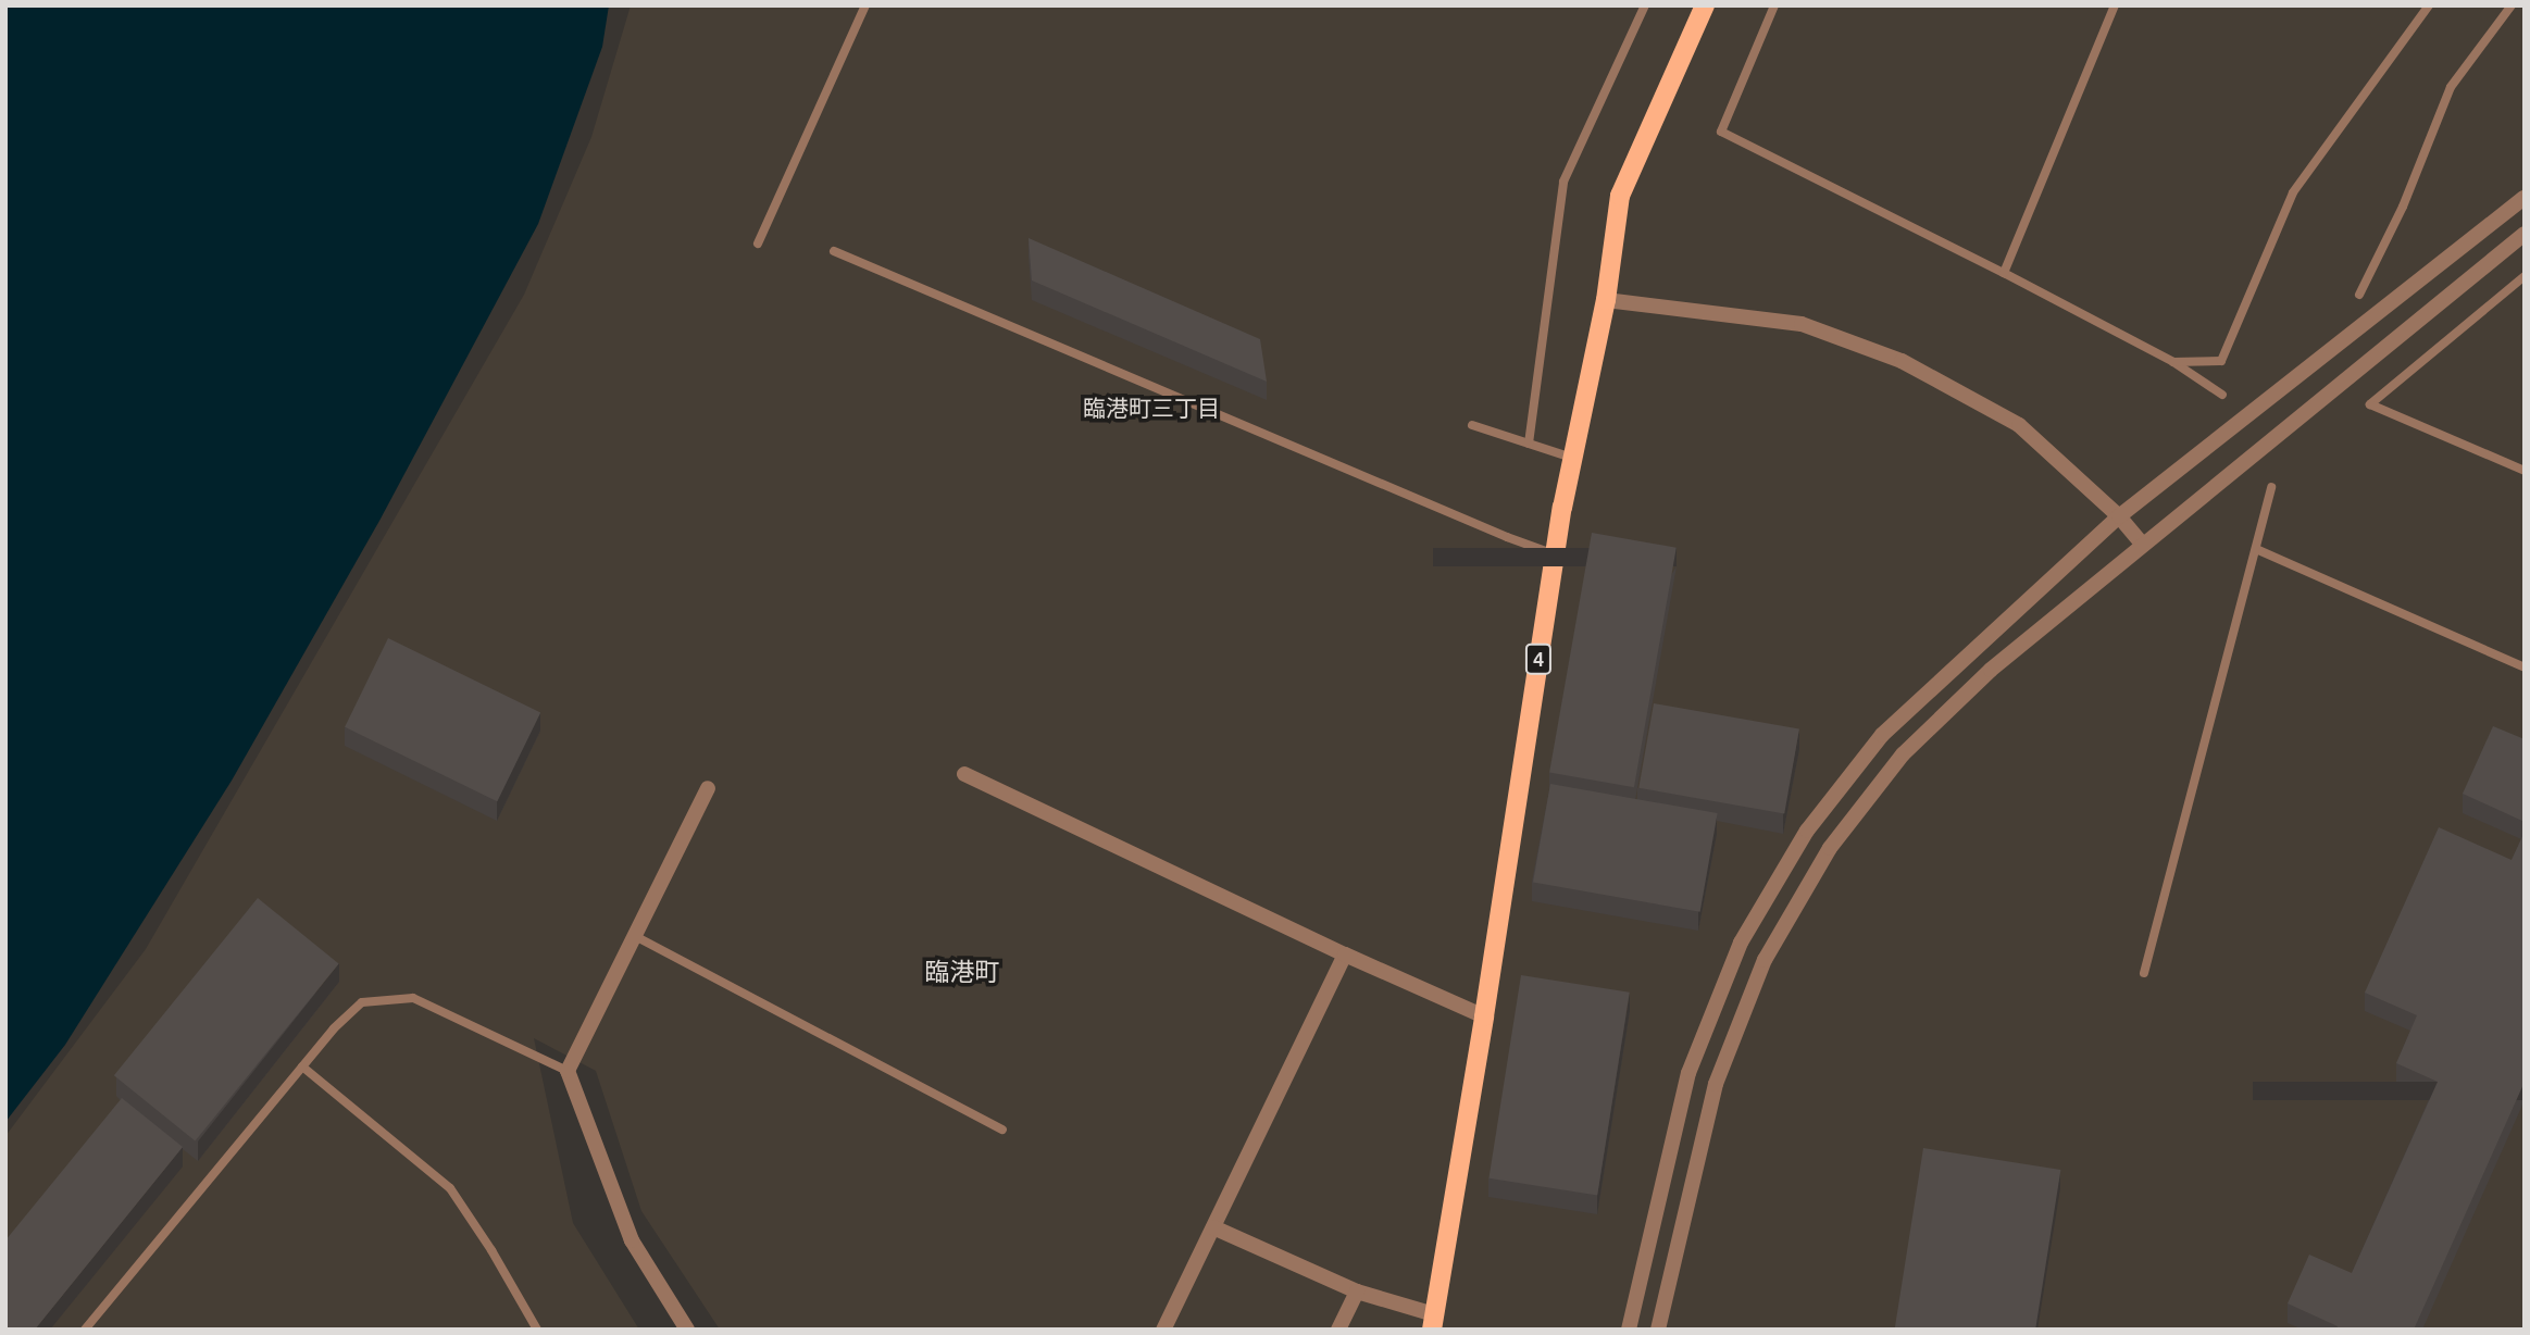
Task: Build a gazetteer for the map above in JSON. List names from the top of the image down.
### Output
{
  "streets": {
    "main road": ["4"]
  },
  "districts": ["臨港町三丁目", "臨港町"]
}
